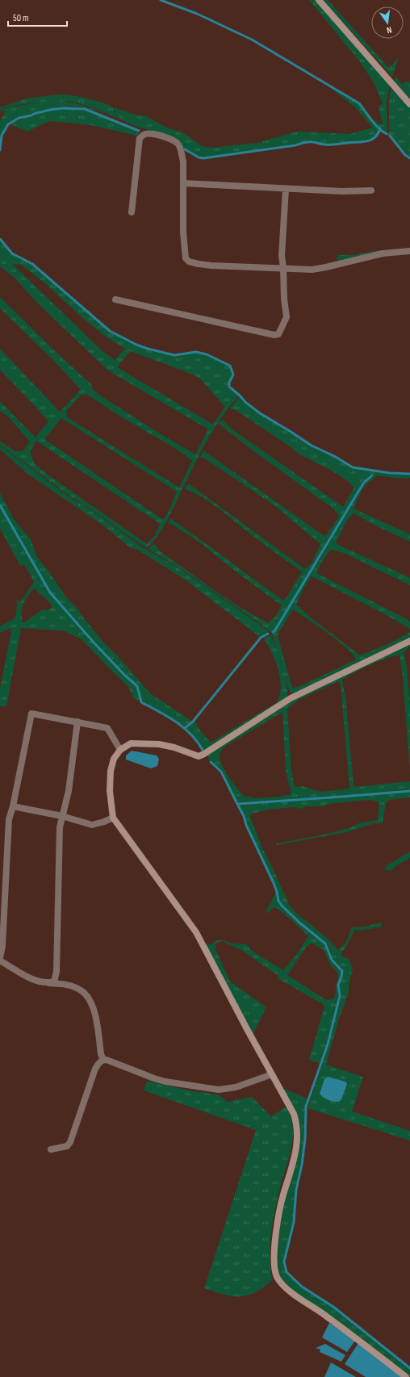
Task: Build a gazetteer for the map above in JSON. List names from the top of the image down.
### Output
{
  "scale_bar": "50 m",
  "north": "bottom"
}
